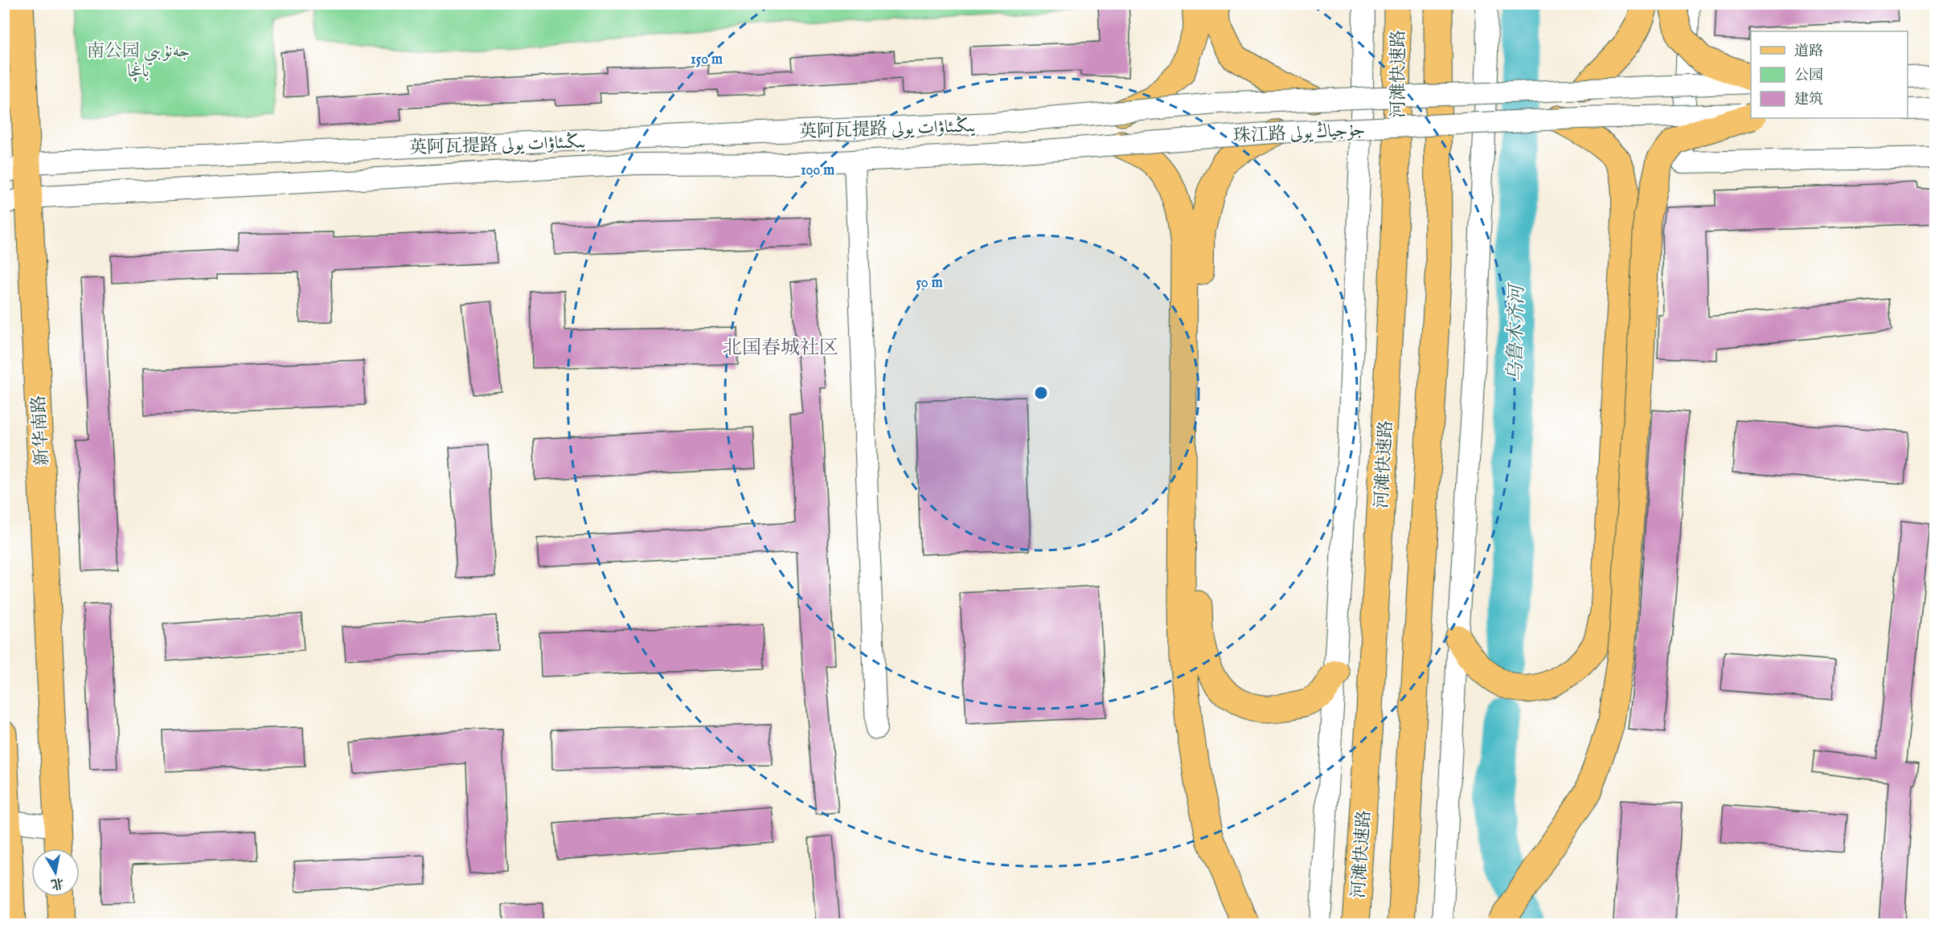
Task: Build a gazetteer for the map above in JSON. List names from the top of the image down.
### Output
{
  "streets": {
    "main road": ["河滩快速路", "新华南路"],
    "street": ["英阿瓦提路 يىڭىئاۋات يولى", "珠江路 جۇجياڭ يولى"]
  },
  "crossings": [
    ["英阿瓦提路 يىڭىئاۋات يولى", "珠江路 جۇجياڭ يولى"],
    ["英阿瓦提路 يىڭىئاۋات يولى", "新华南路"]
  ],
  "districts": ["北国春城社区"],
  "water": ["乌鲁木齐河"],
  "parks": ["南公园 جەنۇبىي باغچا"],
  "legend": ["道路", "公园", "建筑"],
  "north": "bottom",
  "rings": ["150 m", "100 m", "50 m"]
}
